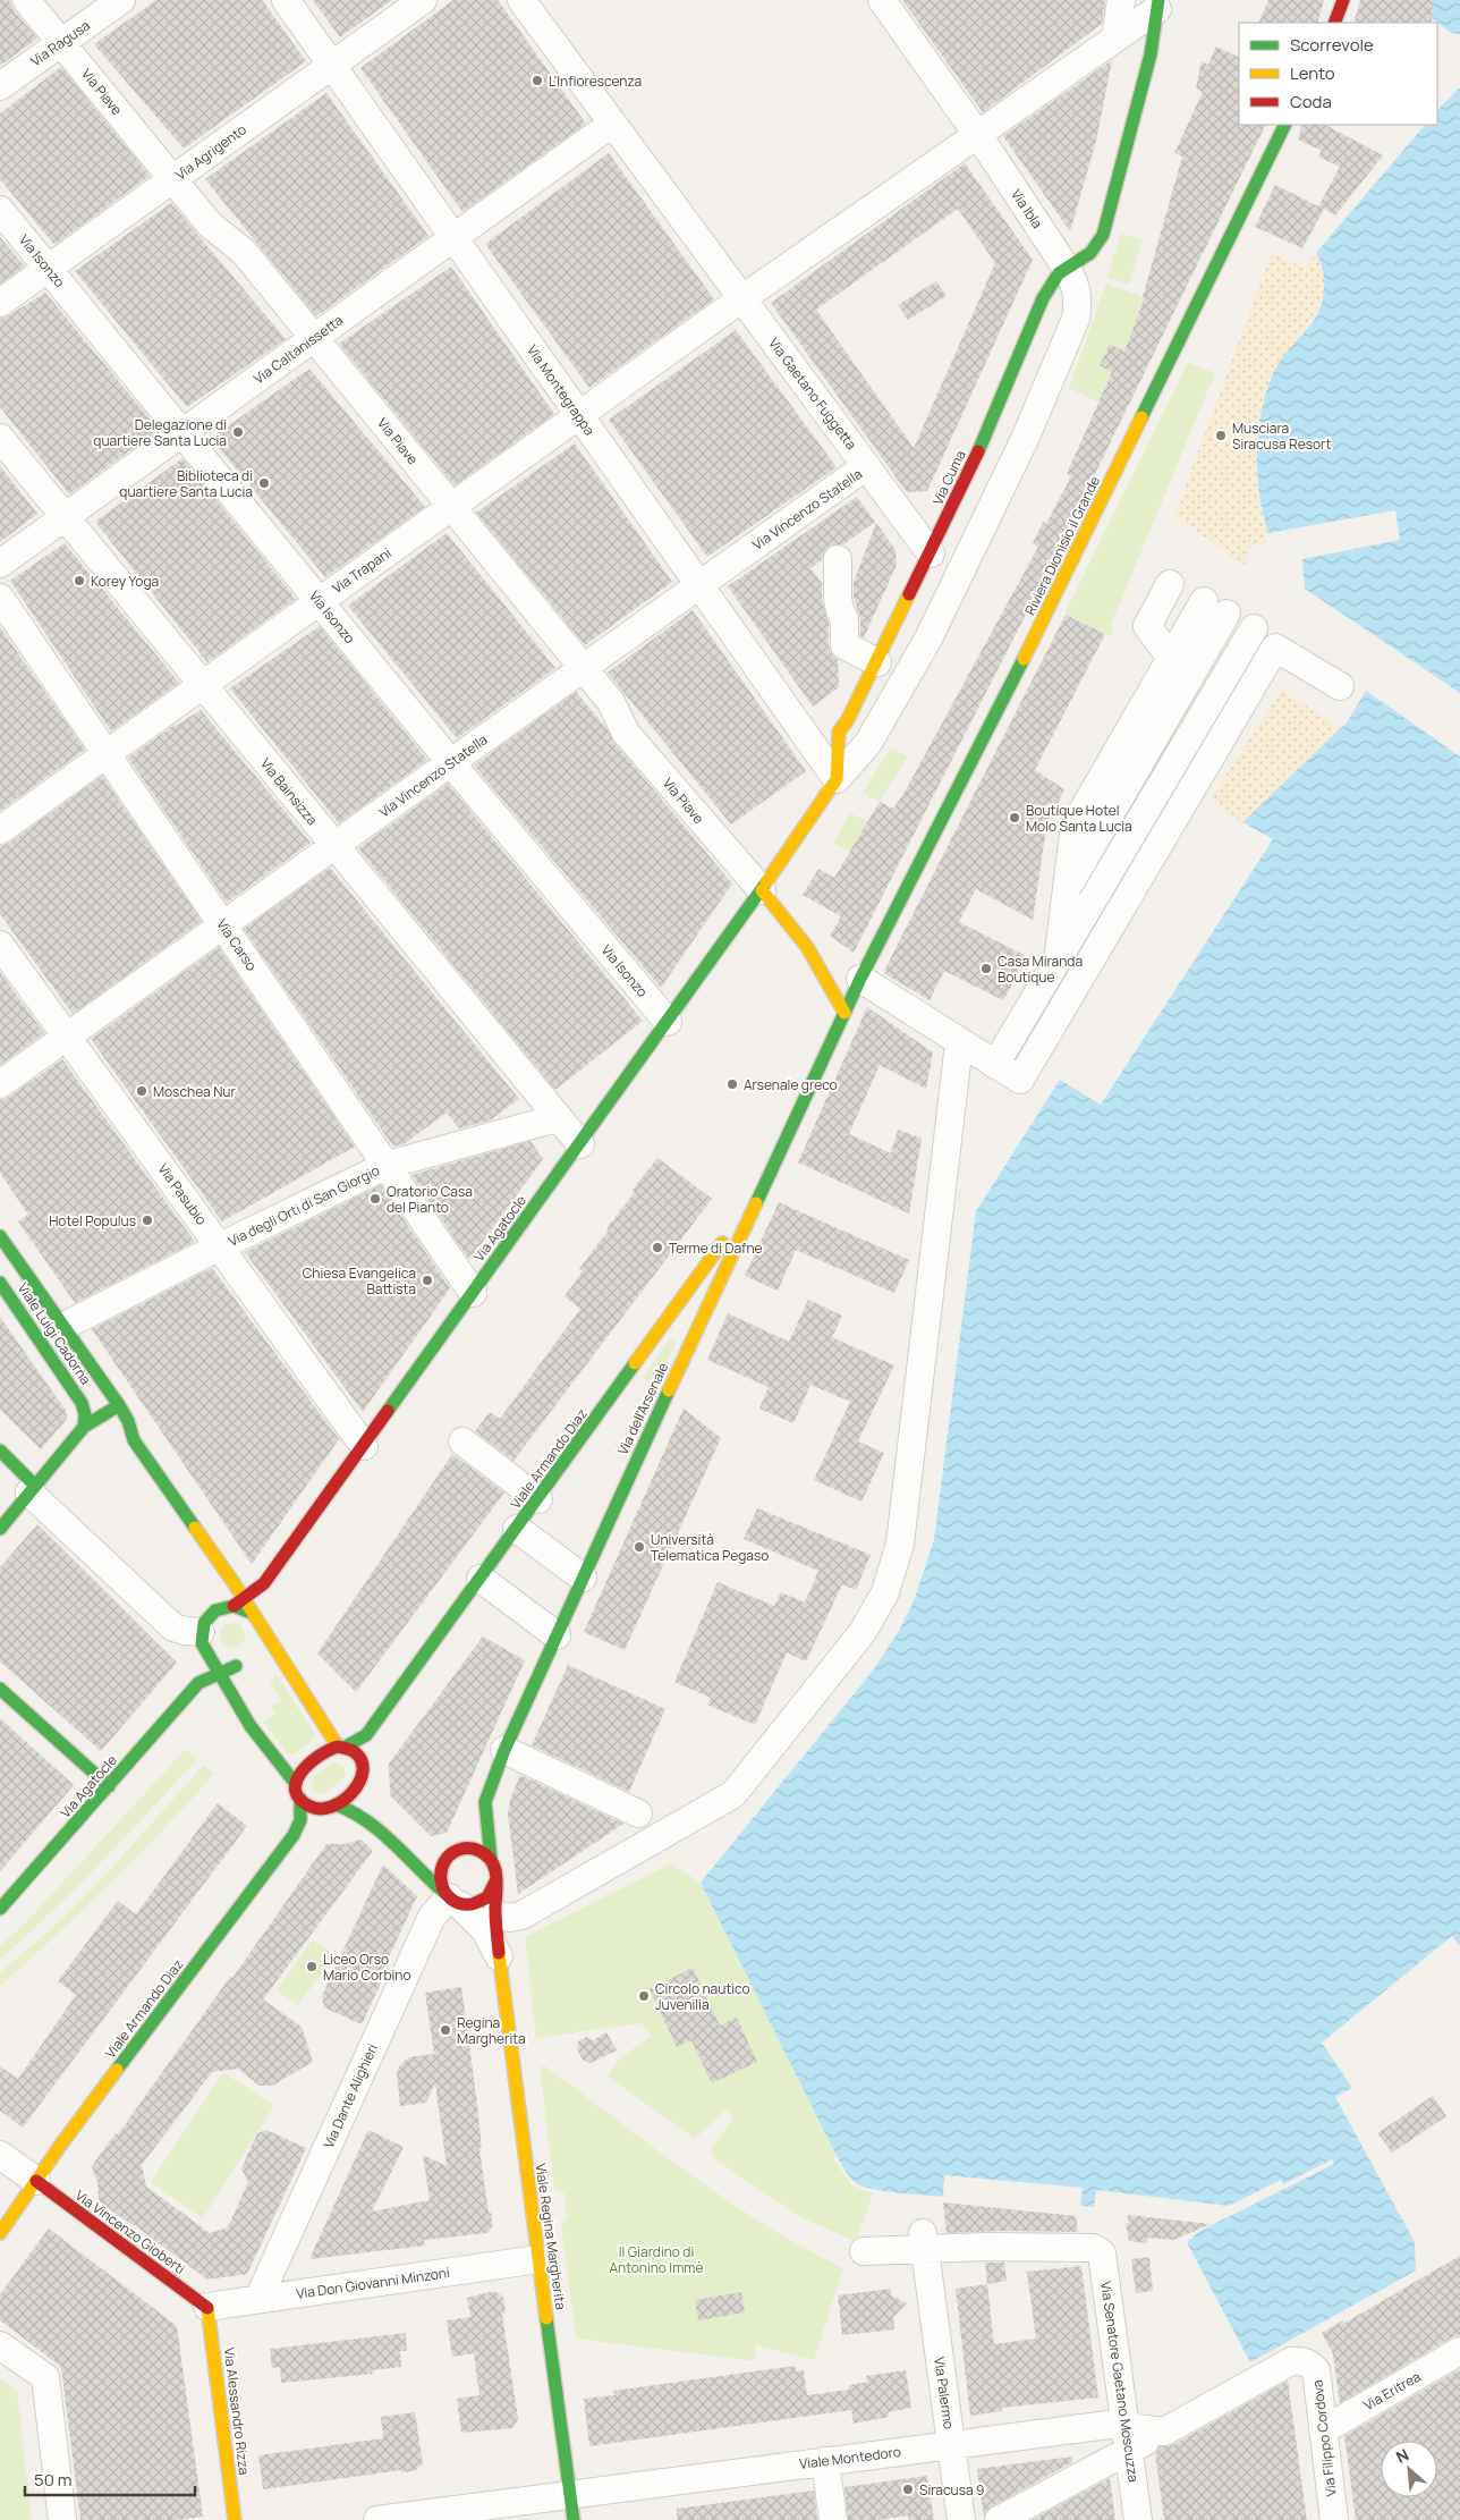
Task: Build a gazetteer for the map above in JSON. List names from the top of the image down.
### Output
{
  "streets": {
    "street": [
      "Via Ragusa",
      "Via Piave",
      "Via Agrigento",
      "Via Ibla",
      "Via Isonzo",
      "Via Caltanissetta",
      "Via Montegrappa",
      "Via Gaetano Fuggetta",
      "Via Cuma",
      "Via Vincenzo Statella",
      "Riviera Dionisio il Grande",
      "Via Trapani",
      "Via Bainsizza",
      "Via Carso",
      "Via Pasubio",
      "Via degli Orti di San Giorgio",
      "Via Agatocle",
      "Viale Luigi Cadorna",
      "Via dell'Arsenale",
      "Viale Armando Diaz",
      "Via Dante Alighieri",
      "Via Vincenzo Gioberti",
      "Viale Regina Margherita",
      "Via Don Giovanni Minzoni",
      "Via Senatore Gaetano Moscuzza",
      "Via Eritrea",
      "Via Palermo",
      "Via Alessandro Rizza",
      "Via Filippo Cordova",
      "Viale Montedoro"
    ]
  },
  "crossings": [
    ["Via Ragusa", "Via Piave"],
    ["Via Piave", "Via Agrigento"],
    ["Via Piave", "Via Caltanissetta"],
    ["Via Piave", "Via Vincenzo Statella"],
    ["Via Piave", "Via Trapani"],
    ["Via Piave", "Via Agatocle"],
    ["Via Agrigento", "Via Isonzo"],
    ["Via Agrigento", "Via Montegrappa"],
    ["Via Ibla", "Via Montegrappa"],
    ["Via Ibla", "Via Cuma"],
    ["Via Ibla", "Via Trapani"],
    ["Via Ibla", "Via Agatocle"],
    ["Via Isonzo", "Via Caltanissetta"],
    ["Via Isonzo", "Via Vincenzo Statella"],
    ["Via Isonzo", "Via Trapani"],
    ["Via Isonzo", "Via Agatocle"],
    ["Via Caltanissetta", "Via Montegrappa"],
    ["Via Caltanissetta", "Via Gaetano Fuggetta"],
    ["Via Caltanissetta", "Via Bainsizza"],
    ["Via Montegrappa", "Via Cuma"],
    ["Via Montegrappa", "Via Vincenzo Statella"],
    ["Via Montegrappa", "Via Trapani"],
    ["Via Montegrappa", "Via Agatocle"],
    ["Via Gaetano Fuggetta", "Via Cuma"],
    ["Via Gaetano Fuggetta", "Via Vincenzo Statella"],
    ["Via Gaetano Fuggetta", "Via Trapani"],
    ["Via Cuma", "Via Trapani"],
    ["Via Cuma", "Via Agatocle"],
    ["Via Vincenzo Statella", "Via Bainsizza"],
    ["Via Vincenzo Statella", "Via Carso"],
    ["Via Vincenzo Statella", "Via Pasubio"],
    ["Riviera Dionisio il Grande", "Via dell'Arsenale"],
    ["Via Trapani", "Via Bainsizza"],
    ["Via Trapani", "Via Carso"],
    ["Via Bainsizza", "Via degli Orti di San Giorgio"],
    ["Via Bainsizza", "Via Agatocle"],
    ["Via Carso", "Via degli Orti di San Giorgio"],
    ["Via Carso", "Via Agatocle"],
    ["Via Pasubio", "Via degli Orti di San Giorgio"],
    ["Via Pasubio", "Via Agatocle"],
    ["Via degli Orti di San Giorgio", "Viale Luigi Cadorna"],
    ["Via Agatocle", "Viale Luigi Cadorna"],
    ["Viale Luigi Cadorna", "Viale Armando Diaz"],
    ["Via dell'Arsenale", "Viale Armando Diaz"],
    ["Via dell'Arsenale", "Via Dante Alighieri"],
    ["Via dell'Arsenale", "Viale Regina Margherita"],
    ["Viale Armando Diaz", "Via Vincenzo Gioberti"],
    ["Via Dante Alighieri", "Viale Regina Margherita"],
    ["Via Dante Alighieri", "Via Don Giovanni Minzoni"],
    ["Via Vincenzo Gioberti", "Via Don Giovanni Minzoni"],
    ["Via Vincenzo Gioberti", "Via Alessandro Rizza"],
    ["Viale Regina Margherita", "Via Don Giovanni Minzoni"],
    ["Viale Regina Margherita", "Viale Montedoro"],
    ["Via Don Giovanni Minzoni", "Via Alessandro Rizza"],
    ["Via Senatore Gaetano Moscuzza", "Via Palermo"],
    ["Via Senatore Gaetano Moscuzza", "Via Filippo Cordova"],
    ["Via Senatore Gaetano Moscuzza", "Viale Montedoro"],
    ["Via Eritrea", "Via Filippo Cordova"],
    ["Via Palermo", "Viale Montedoro"],
    ["Via Filippo Cordova", "Viale Montedoro"]
  ],
  "parks": ["Il Giardino di Antonino Immè"],
  "places": [
    "L'Infiorescenza",
    "Delegazione di quartiere Santa Lucia",
    "Musciara Siracusa Resort",
    "Biblioteca di quartiere Santa Lucia",
    "Korey Yoga",
    "Boutique Hotel Molo Santa Lucia",
    "Casa Miranda Boutique",
    "Arsenale greco",
    "Moschea Nur",
    "Oratorio Casa del Pianto",
    "Hotel Populus",
    "Terme di Dafne",
    "Chiesa Evangelica Battista",
    "Università Telematica Pegaso",
    "Liceo Orso Mario Corbino",
    "Circolo nautico Juvenilia",
    "Regina Margherita",
    "Siracusa 9"
  ],
  "legend": ["Scorrevole", "Lento", "Coda"],
  "scale_bar": "50 m",
  "north": "top left"
}
